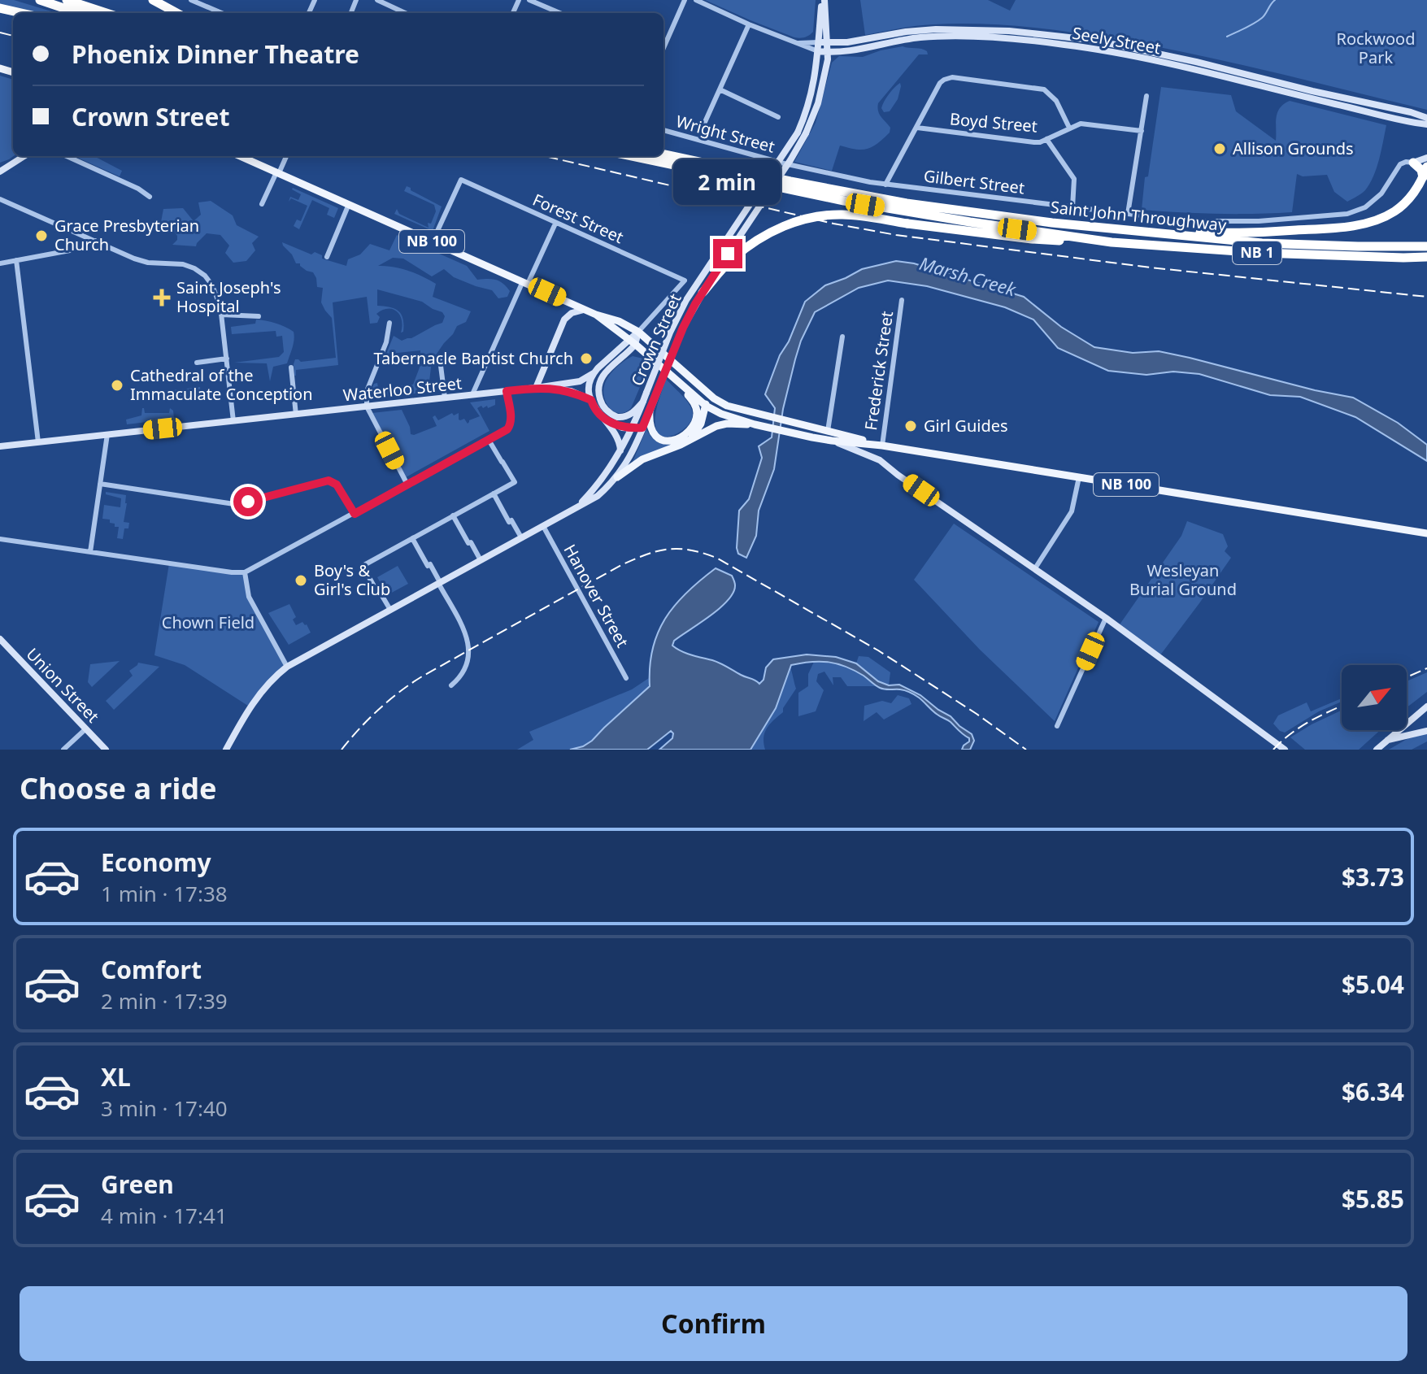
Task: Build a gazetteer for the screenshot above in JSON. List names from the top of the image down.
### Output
{
  "streets": {
    "highway": ["Saint John Throughway", "NB 1"],
    "main road": [
      "Seely Street",
      "NB 100",
      "Crown Street",
      "Waterloo Street",
      "Union Street"
    ],
    "street": [
      "Boyd Street",
      "Wright Street",
      "Gilbert Street",
      "Forest Street",
      "Frederick Street",
      "Hanover Street"
    ]
  },
  "crossings": [
    ["Seely Street", "Crown Street"],
    ["Wright Street", "Gilbert Street"],
    ["Forest Street", "NB 100"],
    ["NB 100", "Frederick Street"],
    ["Crown Street", "Hanover Street"]
  ],
  "water": ["Marsh Creek"],
  "parks": ["Rockwood Park", "Wesleyan Burial Ground", "Chown Field"],
  "places": {
    "other": [
      "Allison Grounds",
      "Grace Presbyterian Church",
      "Tabernacle Baptist Church",
      "Cathedral of the Immaculate Conception",
      "Girl Guides",
      "Boy's & Girl's Club"
    ],
    "health": ["Saint Joseph's Hospital"]
  },
  "north": "top right",
  "page": {
    "banner": ["Phoenix Dinner Theatre", "Crown Street"],
    "bubble": "2 min",
    "heading": "Choose a ride",
    "list": [
      {
        "name": "Economy",
        "note": "1 min · 17:38",
        "value": "$3.73"
      },
      {
        "name": "Comfort",
        "note": "2 min · 17:39",
        "value": "$5.04"
      },
      {
        "name": "XL",
        "note": "3 min · 17:40",
        "value": "$6.34"
      },
      {
        "name": "Green",
        "note": "4 min · 17:41",
        "value": "$5.85"
      }
    ],
    "buttons": "Confirm"
  }
}
